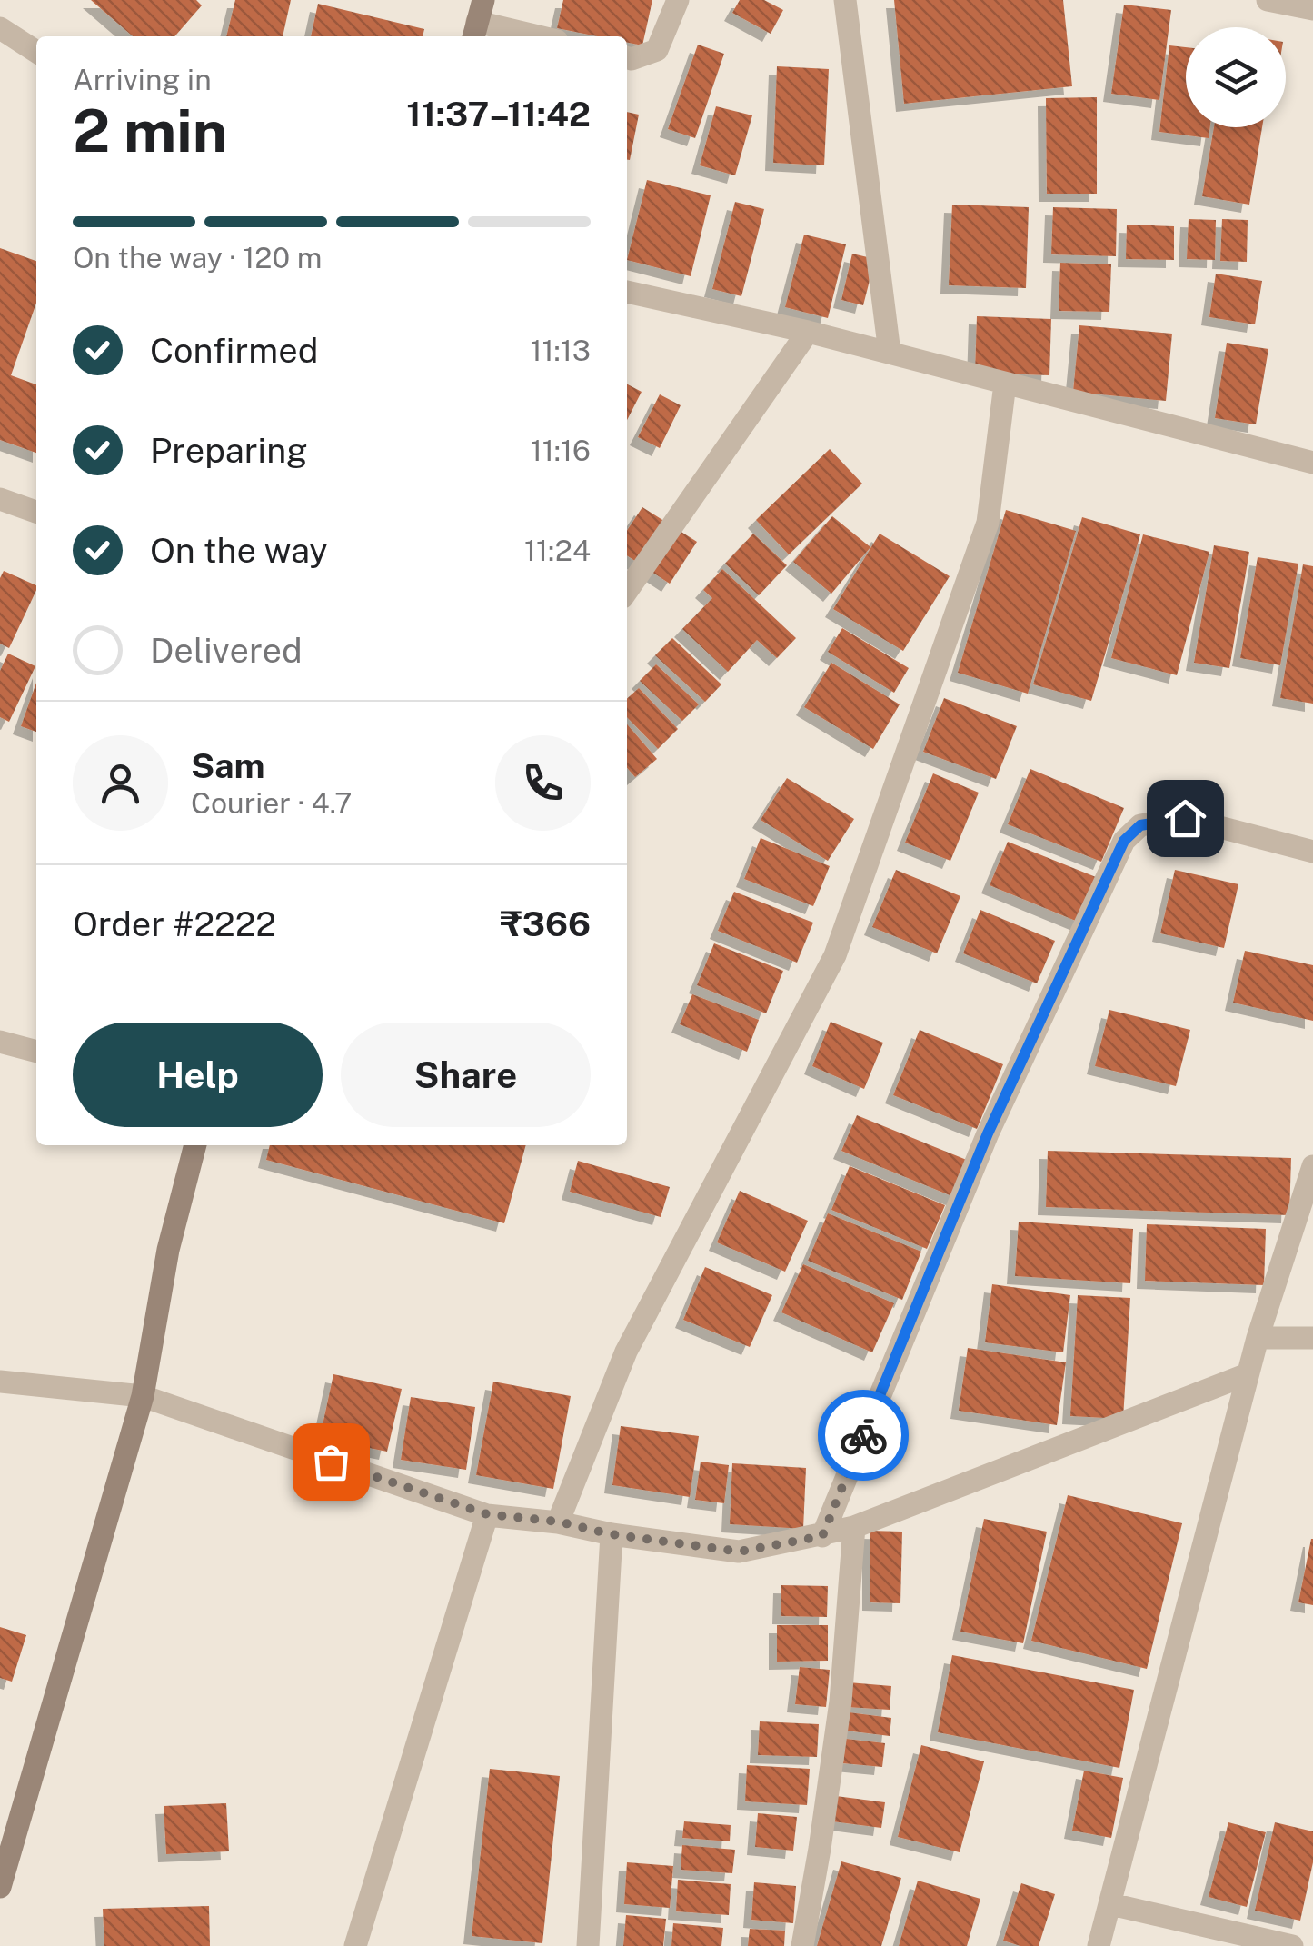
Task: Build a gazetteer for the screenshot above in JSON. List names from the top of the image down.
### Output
{
  "page": {
    "heading": ["2 min", "Arriving in", "11:37–11:42"],
    "panel": [
      "Sam",
      "Courier · 4.7",
      "Order #2222",
      "₹366"
    ],
    "bar": "On the way · 120 m",
    "list": [
      ["Confirmed", "11:13"],
      ["Preparing", "11:16"],
      ["On the way", "11:24"],
      "Delivered"
    ],
    "buttons": ["Help", "Share"]
  }
}
